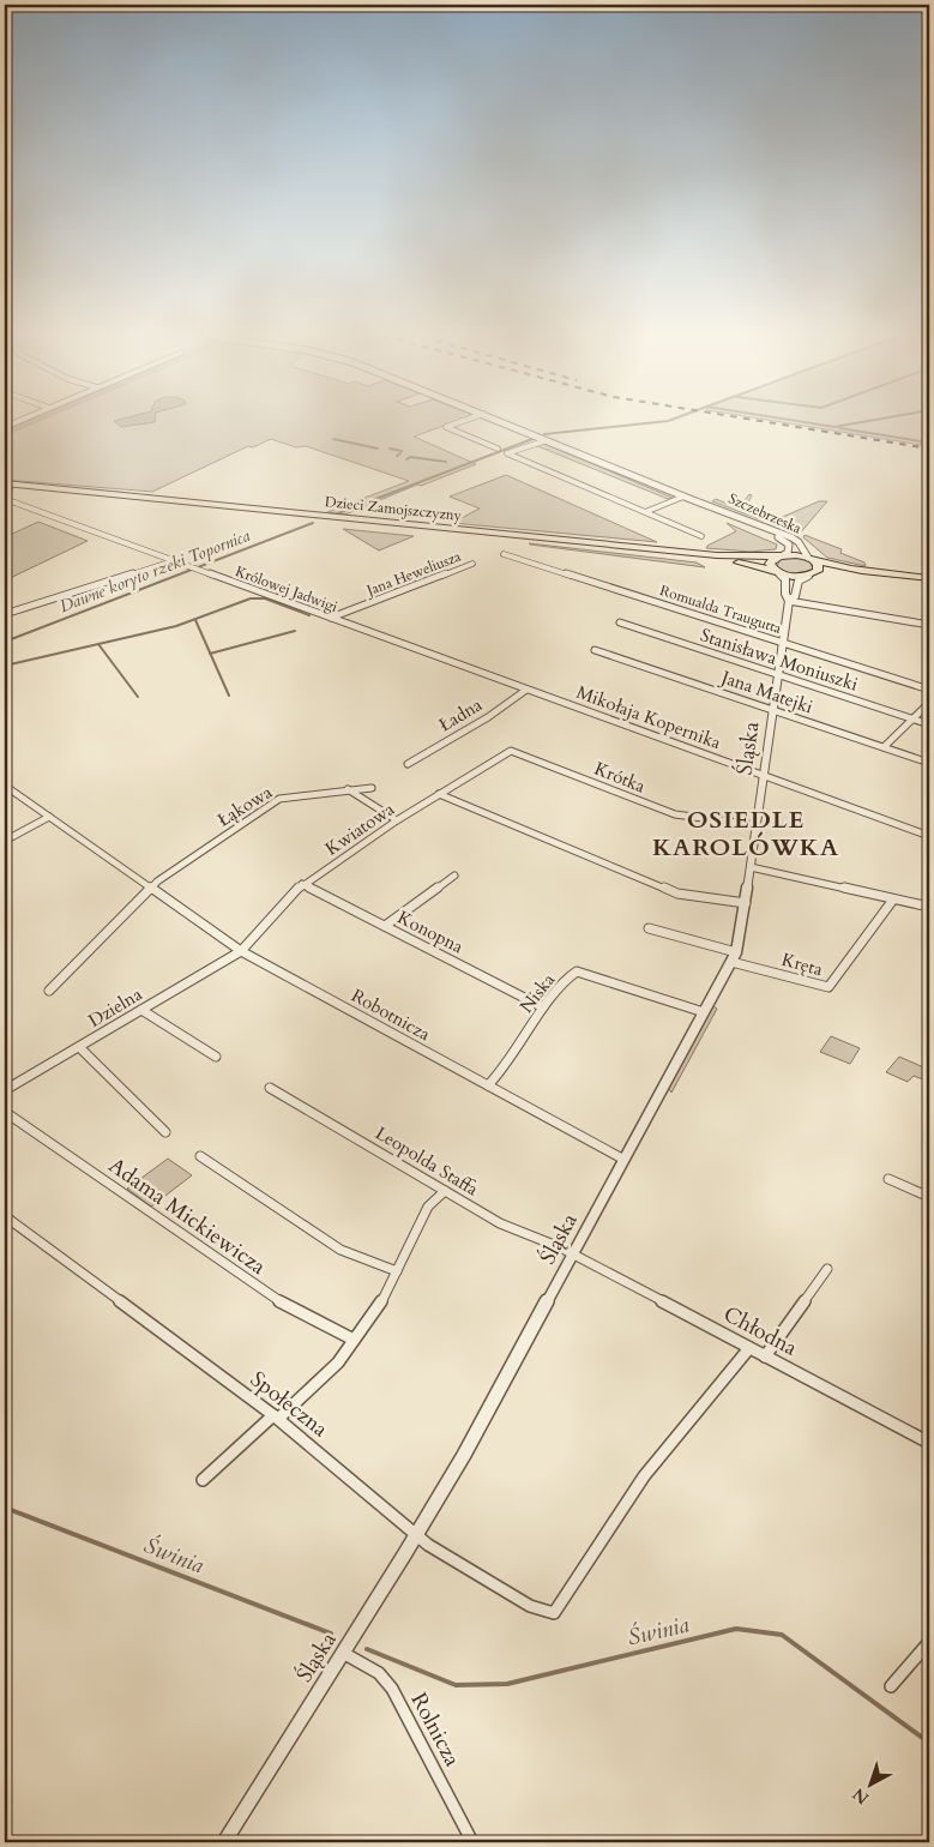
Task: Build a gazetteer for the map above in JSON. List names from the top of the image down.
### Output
{
  "streets": {
    "main road": ["Dzieci Zamojszczyzny", "Szczebrzeska"],
    "street": [
      "Jana Heweliusza",
      "Królowej Jadwigi",
      "Romualda Traugutta",
      "Stanisława Moniuszki",
      "Jana Matejki",
      "Ładna",
      "Mikołaja Kopernika",
      "Śląska",
      "Krótka",
      "Łąkowa",
      "Kwiatowa",
      "Konopna",
      "Kręta",
      "Niska",
      "Dzielna",
      "Robotnicza",
      "Leopolda Staffa",
      "Adama Mickiewicza",
      "Chłodna",
      "Społeczna",
      "Rolnicza"
    ]
  },
  "crossings": [
    ["Dzieci Zamojszczyzny", "Szczebrzeska"],
    ["Dzieci Zamojszczyzny", "Śląska"],
    ["Jana Heweliusza", "Królowej Jadwigi"],
    ["Królowej Jadwigi", "Ładna"],
    ["Królowej Jadwigi", "Mikołaja Kopernika"],
    ["Romualda Traugutta", "Śląska"],
    ["Stanisława Moniuszki", "Śląska"],
    ["Jana Matejki", "Śląska"],
    ["Ładna", "Mikołaja Kopernika"],
    ["Mikołaja Kopernika", "Śląska"],
    ["Śląska", "Krótka"],
    ["Śląska", "Kręta"],
    ["Śląska", "Niska"],
    ["Śląska", "Robotnicza"],
    ["Śląska", "Leopolda Staffa"],
    ["Śląska", "Chłodna"],
    ["Śląska", "Społeczna"],
    ["Śląska", "Rolnicza"],
    ["Krótka", "Kwiatowa"],
    ["Łąkowa", "Robotnicza"],
    ["Kwiatowa", "Konopna"],
    ["Kwiatowa", "Dzielna"],
    ["Kwiatowa", "Robotnicza"],
    ["Konopna", "Niska"],
    ["Niska", "Robotnicza"],
    ["Dzielna", "Robotnicza"],
    ["Leopolda Staffa", "Chłodna"],
    ["Chłodna", "Społeczna"]
  ],
  "districts": ["OSIEDLE KAROLÓWKA"],
  "water": ["Dawne koryto rzeki Topornica", "Świnia"],
  "north": "bottom left"
}
